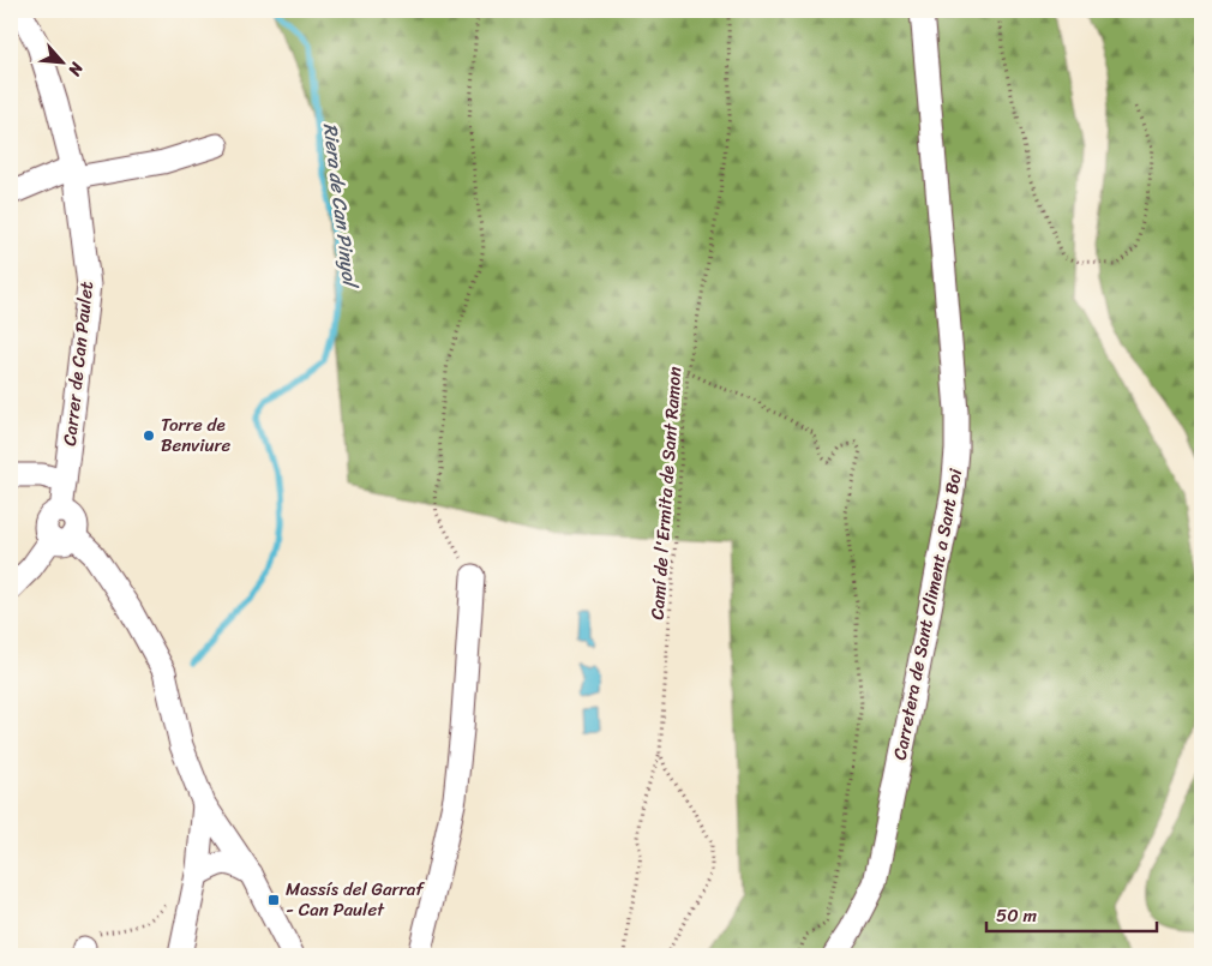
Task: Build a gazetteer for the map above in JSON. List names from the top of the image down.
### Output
{
  "streets": {
    "street": ["Carrer de Can Paulet", "Carretera de Sant Climent a Sant Boi"],
    "path": ["Camí de l'Ermita de Sant Ramon"]
  },
  "water": ["Riera de Can Pinyol"],
  "places": {
    "other": ["Torre de Benviure"],
    "transit": ["Massís del Garraf - Can Paulet"]
  },
  "scale_bar": "50 m",
  "north": "bottom right"
}
